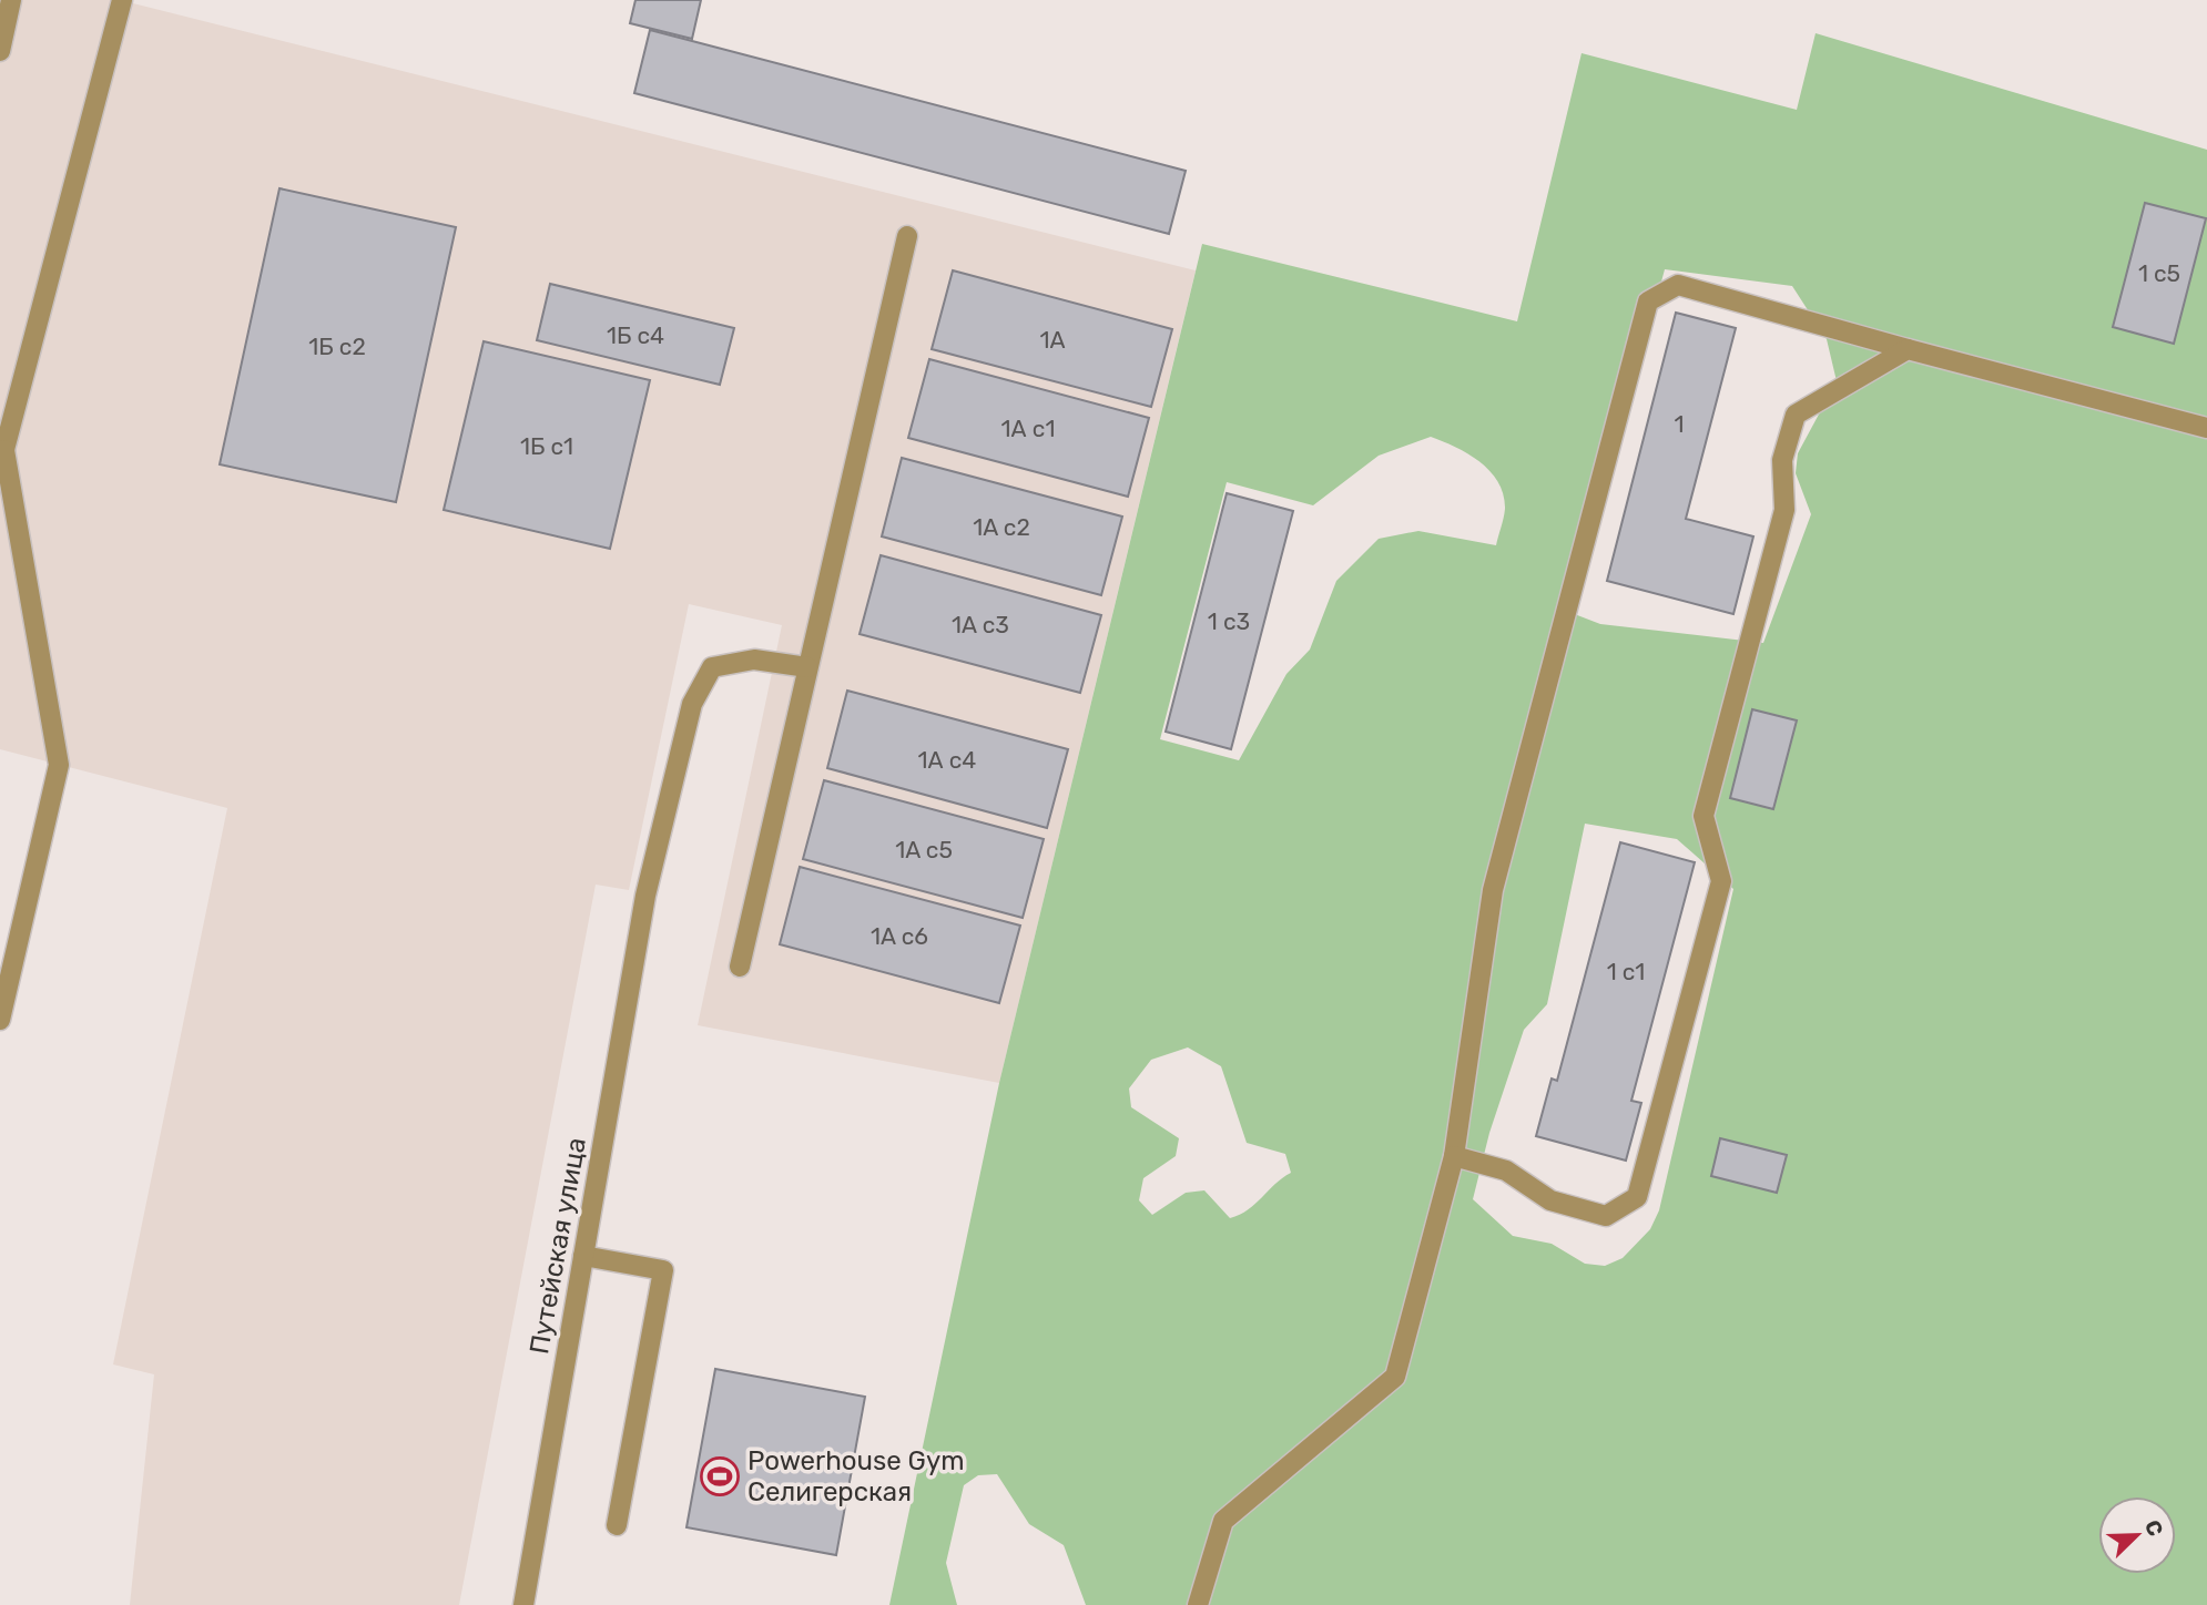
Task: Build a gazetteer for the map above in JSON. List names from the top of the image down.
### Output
{
  "streets": {
    "street": ["Путейская улица"]
  },
  "places": {
    "sports": ["Powerhouse Gym Селигерская"]
  },
  "house_numbers": [
    "1 с5",
    "1Б с4",
    "1A",
    "1Б с2",
    "1",
    "1А с1",
    "1Б с1",
    "1A с2",
    "1 с3",
    "1A с3",
    "1А с4",
    "1A с5",
    "1A с6",
    "1 с1"
  ],
  "north": "top right"
}
